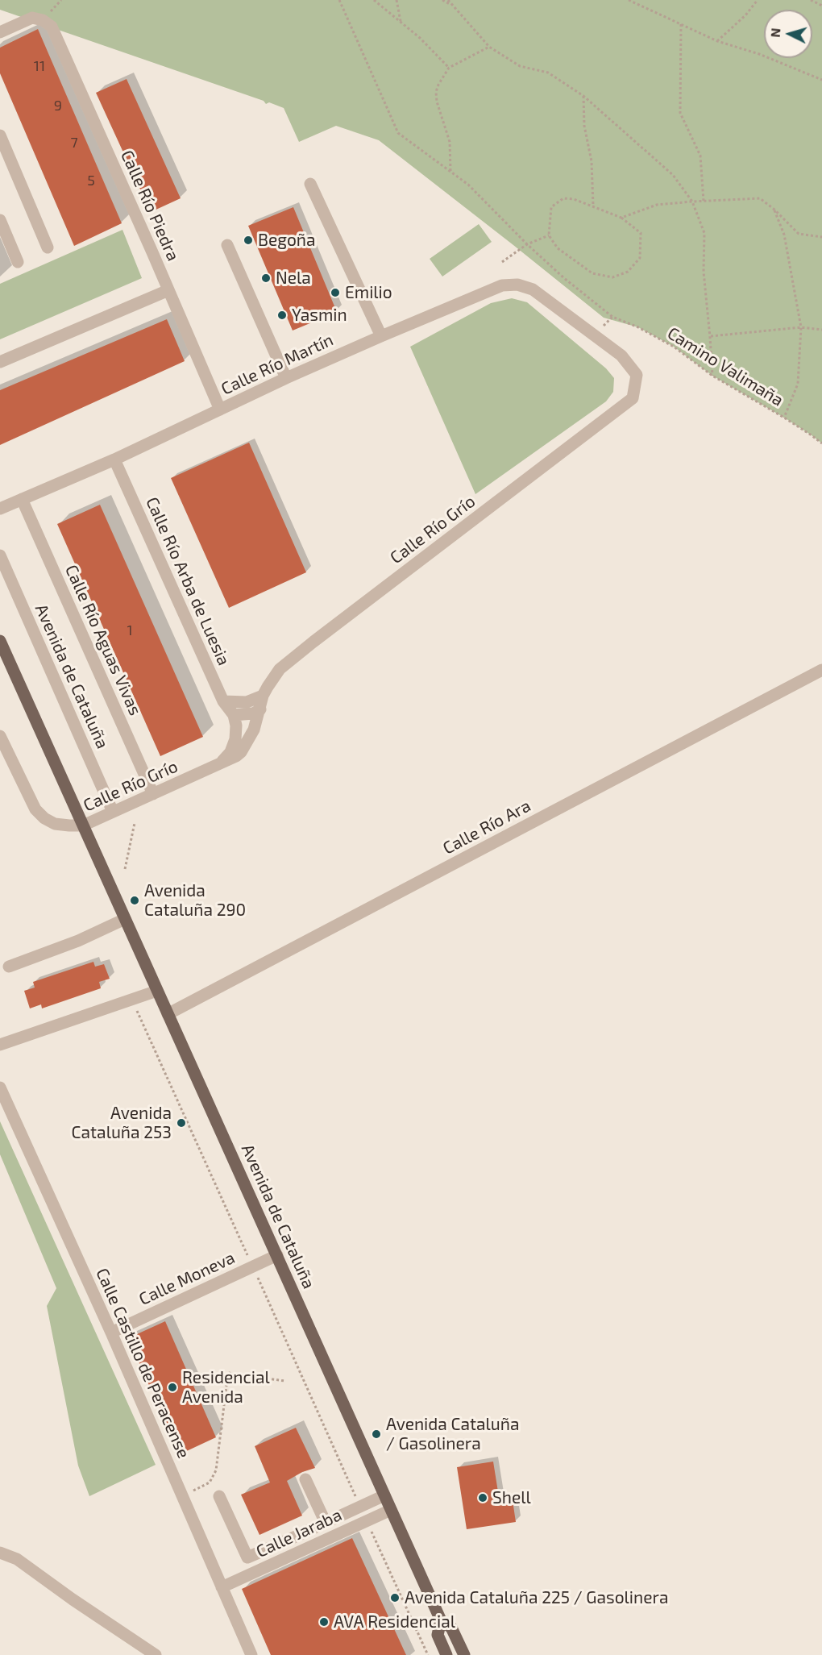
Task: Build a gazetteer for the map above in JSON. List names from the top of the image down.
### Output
{
  "streets": {
    "main road": ["Avenida de Cataluña"],
    "street": [
      "Calle Río Piedra",
      "Calle Río Martín",
      "Calle Río Grío",
      "Calle Río Arba de Luesia",
      "Calle Río Aguas Vivas",
      "Calle Río Ara",
      "Calle Moneva",
      "Calle Castillo de Peracense",
      "Calle Jaraba"
    ],
    "path": ["Camino Valimaña"]
  },
  "crossings": [
    ["Calle Río Piedra", "Calle Río Martín"],
    ["Calle Río Martín", "Calle Río Grío"],
    ["Calle Río Martín", "Calle Río Arba de Luesia"],
    ["Calle Río Martín", "Calle Río Aguas Vivas"],
    ["Calle Río Grío", "Calle Río Aguas Vivas"],
    ["Calle Río Grío", "Avenida de Cataluña"],
    ["Avenida de Cataluña", "Calle Río Ara"],
    ["Avenida de Cataluña", "Calle Moneva"],
    ["Avenida de Cataluña", "Calle Jaraba"],
    ["Calle Moneva", "Calle Castillo de Peracense"],
    ["Calle Castillo de Peracense", "Calle Jaraba"]
  ],
  "places": [
    "Begoña",
    "Nela",
    "Emilio",
    "Yasmin",
    "Avenida Cataluña 290",
    "Avenida Cataluña 253",
    "Residencial Avenida",
    "Avenida Cataluña / Gasolinera",
    "Shell",
    "Avenida Cataluña 225 / Gasolinera",
    "AVA Residencial"
  ],
  "house_numbers": [
    "11",
    "9",
    "7",
    "5",
    "1"
  ],
  "north": "left"
}
